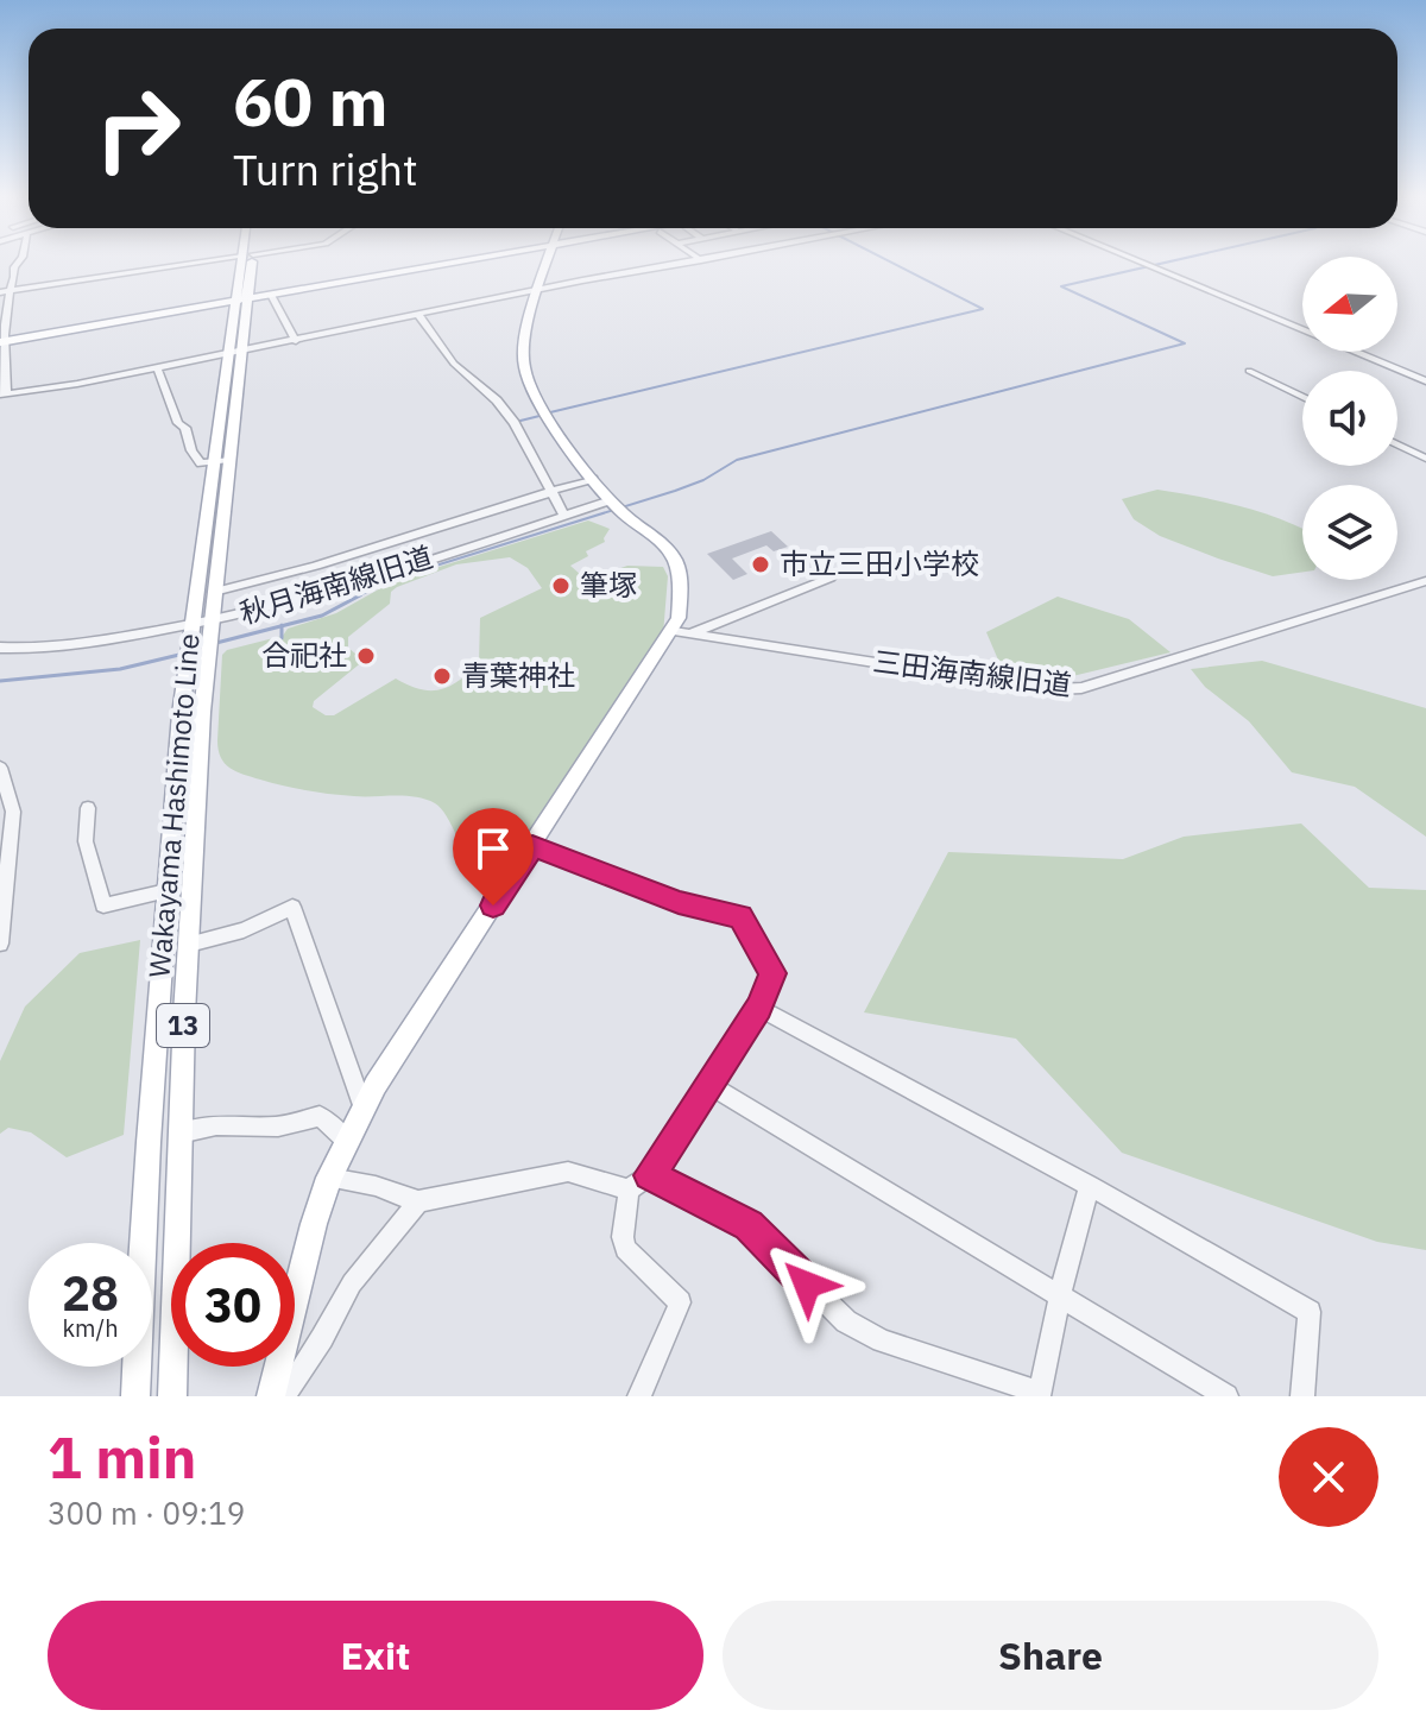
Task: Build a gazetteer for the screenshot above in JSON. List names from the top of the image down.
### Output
{
  "streets": {
    "main road": ["Wakayama Hashimoto Line", "13"],
    "street": ["秋月海南線旧道", "三田海南線旧道"]
  },
  "crossings": [
    ["秋月海南線旧道", "Wakayama Hashimoto Line"]
  ],
  "places": [
    "市立三田小学校",
    "筆塚",
    "合祀社",
    "青葉神社"
  ],
  "north": "left",
  "page": {
    "turn": ["60 m", "Turn right"],
    "speed": "28 km/h",
    "limit": "30",
    "heading": ["1 min", "300 m · 09:19"],
    "buttons": ["Exit", "Share"]
  }
}
